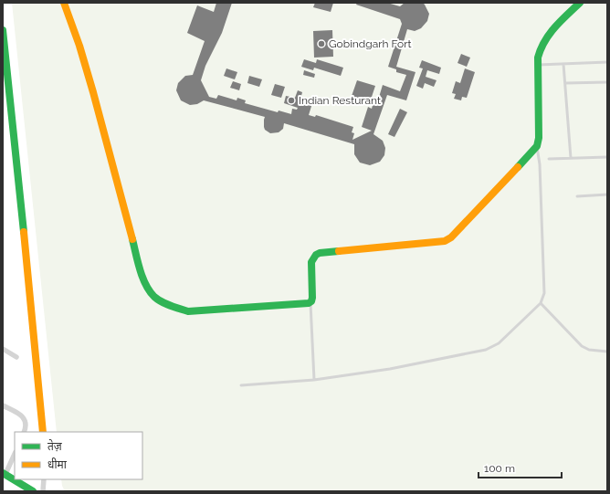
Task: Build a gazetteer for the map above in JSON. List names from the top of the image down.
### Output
{
  "places": ["Gobindgarh Fort", "Indian Resturant"],
  "legend": ["तेज़", "धीमा"],
  "scale_bar": "100 m"
}
